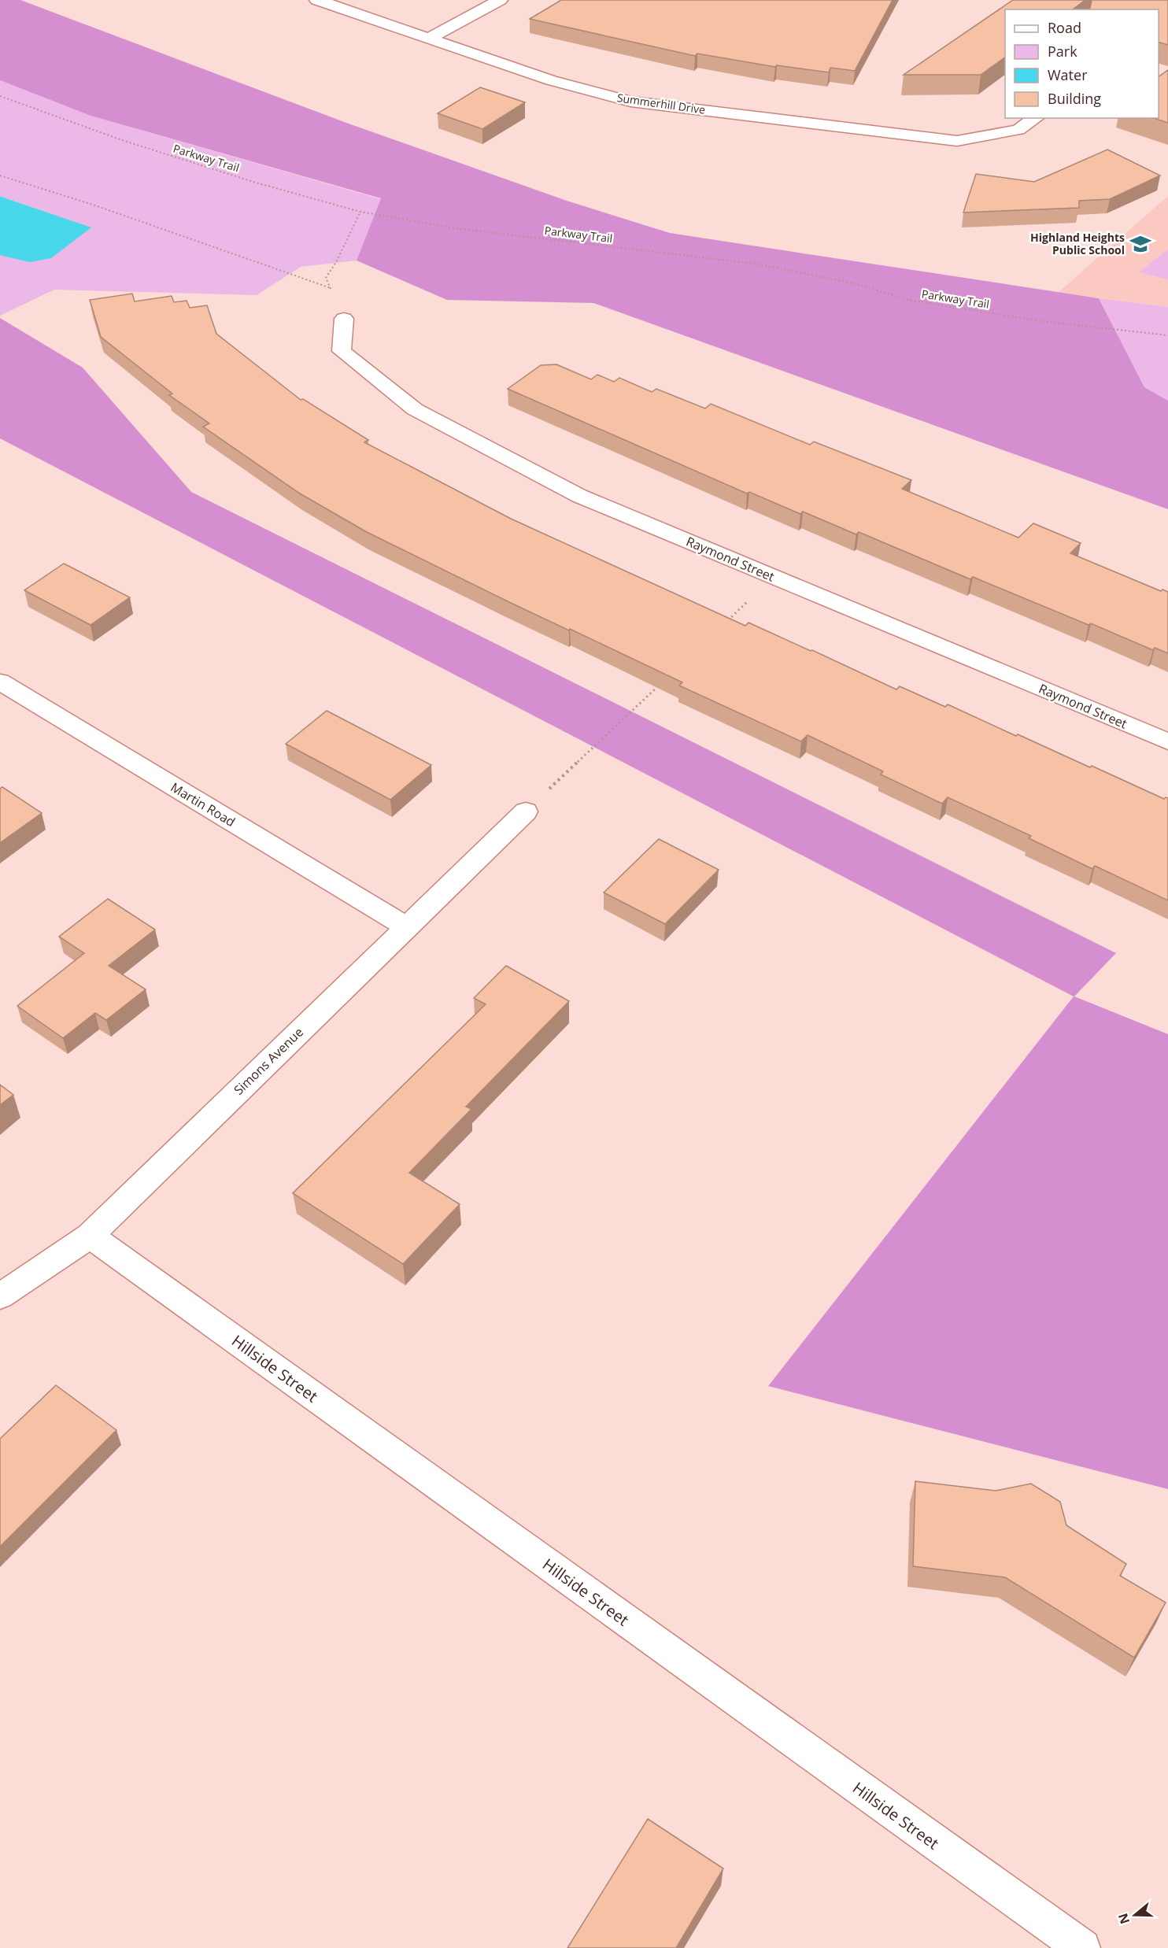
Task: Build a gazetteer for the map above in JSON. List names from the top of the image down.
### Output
{
  "streets": {
    "street": [
      "Summerhill Drive",
      "Raymond Street",
      "Martin Road",
      "Simons Avenue",
      "Hillside Street"
    ],
    "path": ["Parkway Trail"]
  },
  "crossings": [
    ["Martin Road", "Simons Avenue"],
    ["Simons Avenue", "Hillside Street"]
  ],
  "places": {
    "school or university": ["Highland Heights Public School"]
  },
  "legend": [
    "Road",
    "Park",
    "Water",
    "Building"
  ],
  "north": "left"
}
